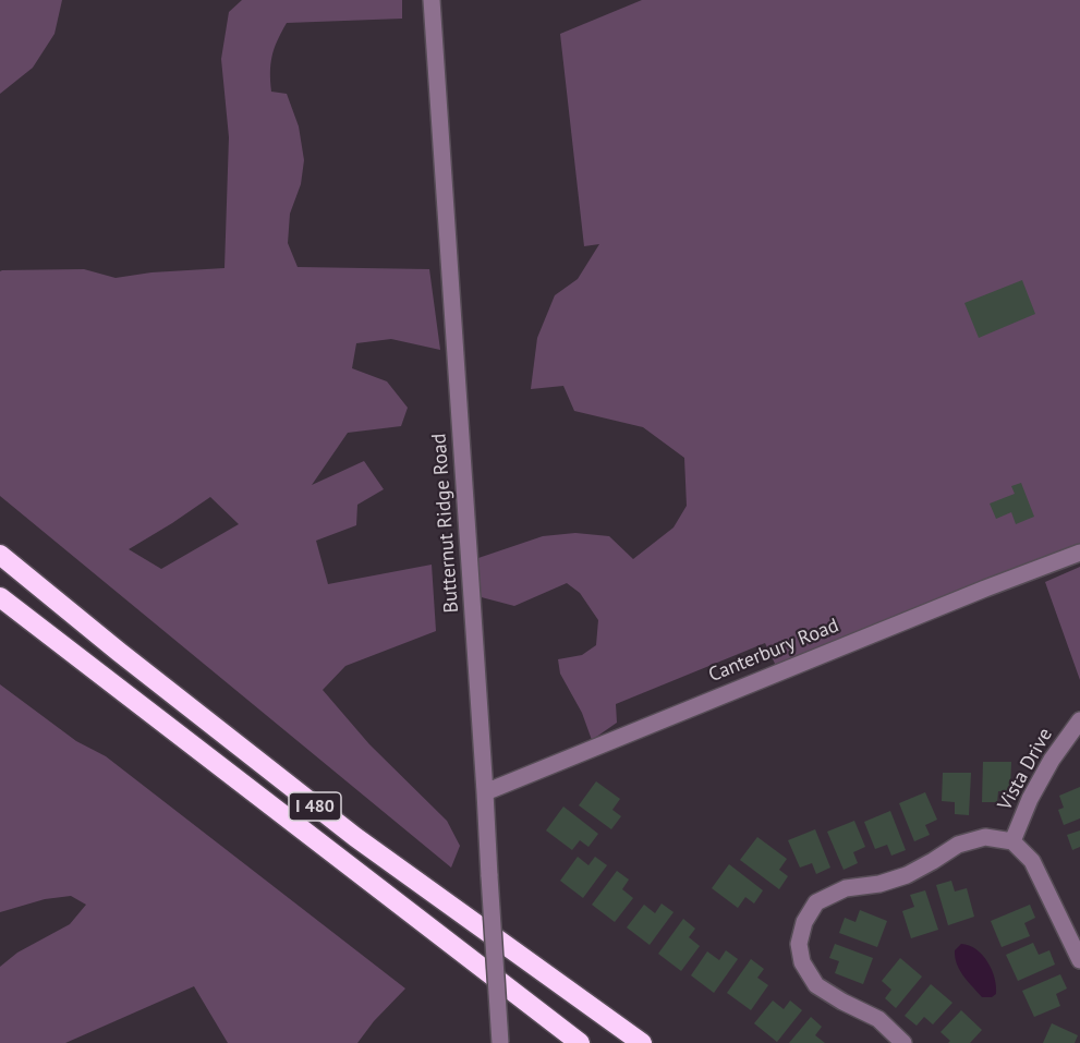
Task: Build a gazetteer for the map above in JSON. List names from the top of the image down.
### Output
{
  "streets": {
    "highway": ["I 480"],
    "street": ["Butternut Ridge Road", "Canterbury Road", "Vista Drive"]
  },
  "crossings": [
    ["Butternut Ridge Road", "Canterbury Road"]
  ]
}
